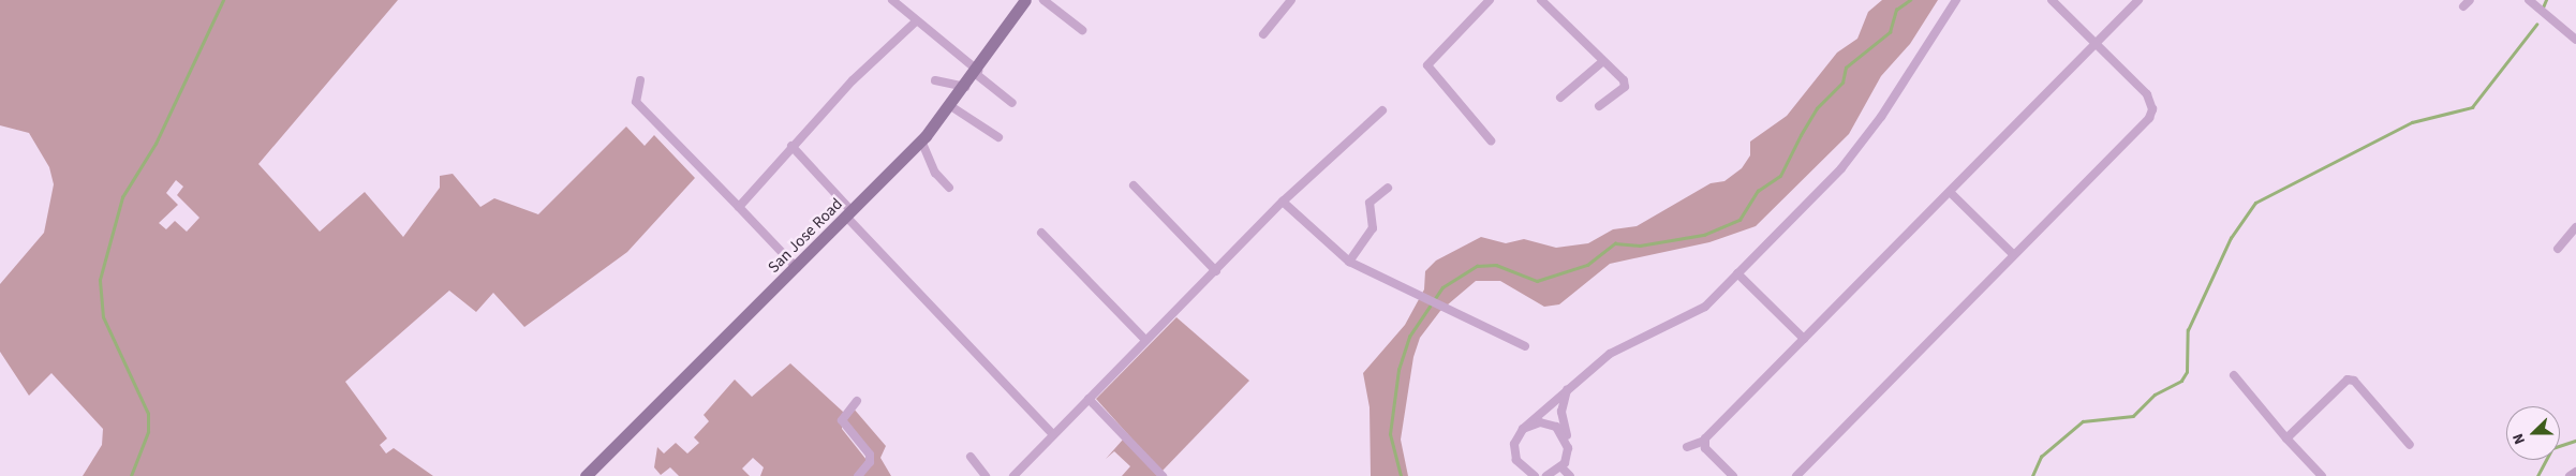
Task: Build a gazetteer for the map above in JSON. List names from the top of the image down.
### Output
{
  "streets": {
    "street": ["San Jose Road"]
  },
  "north": "left"
}
